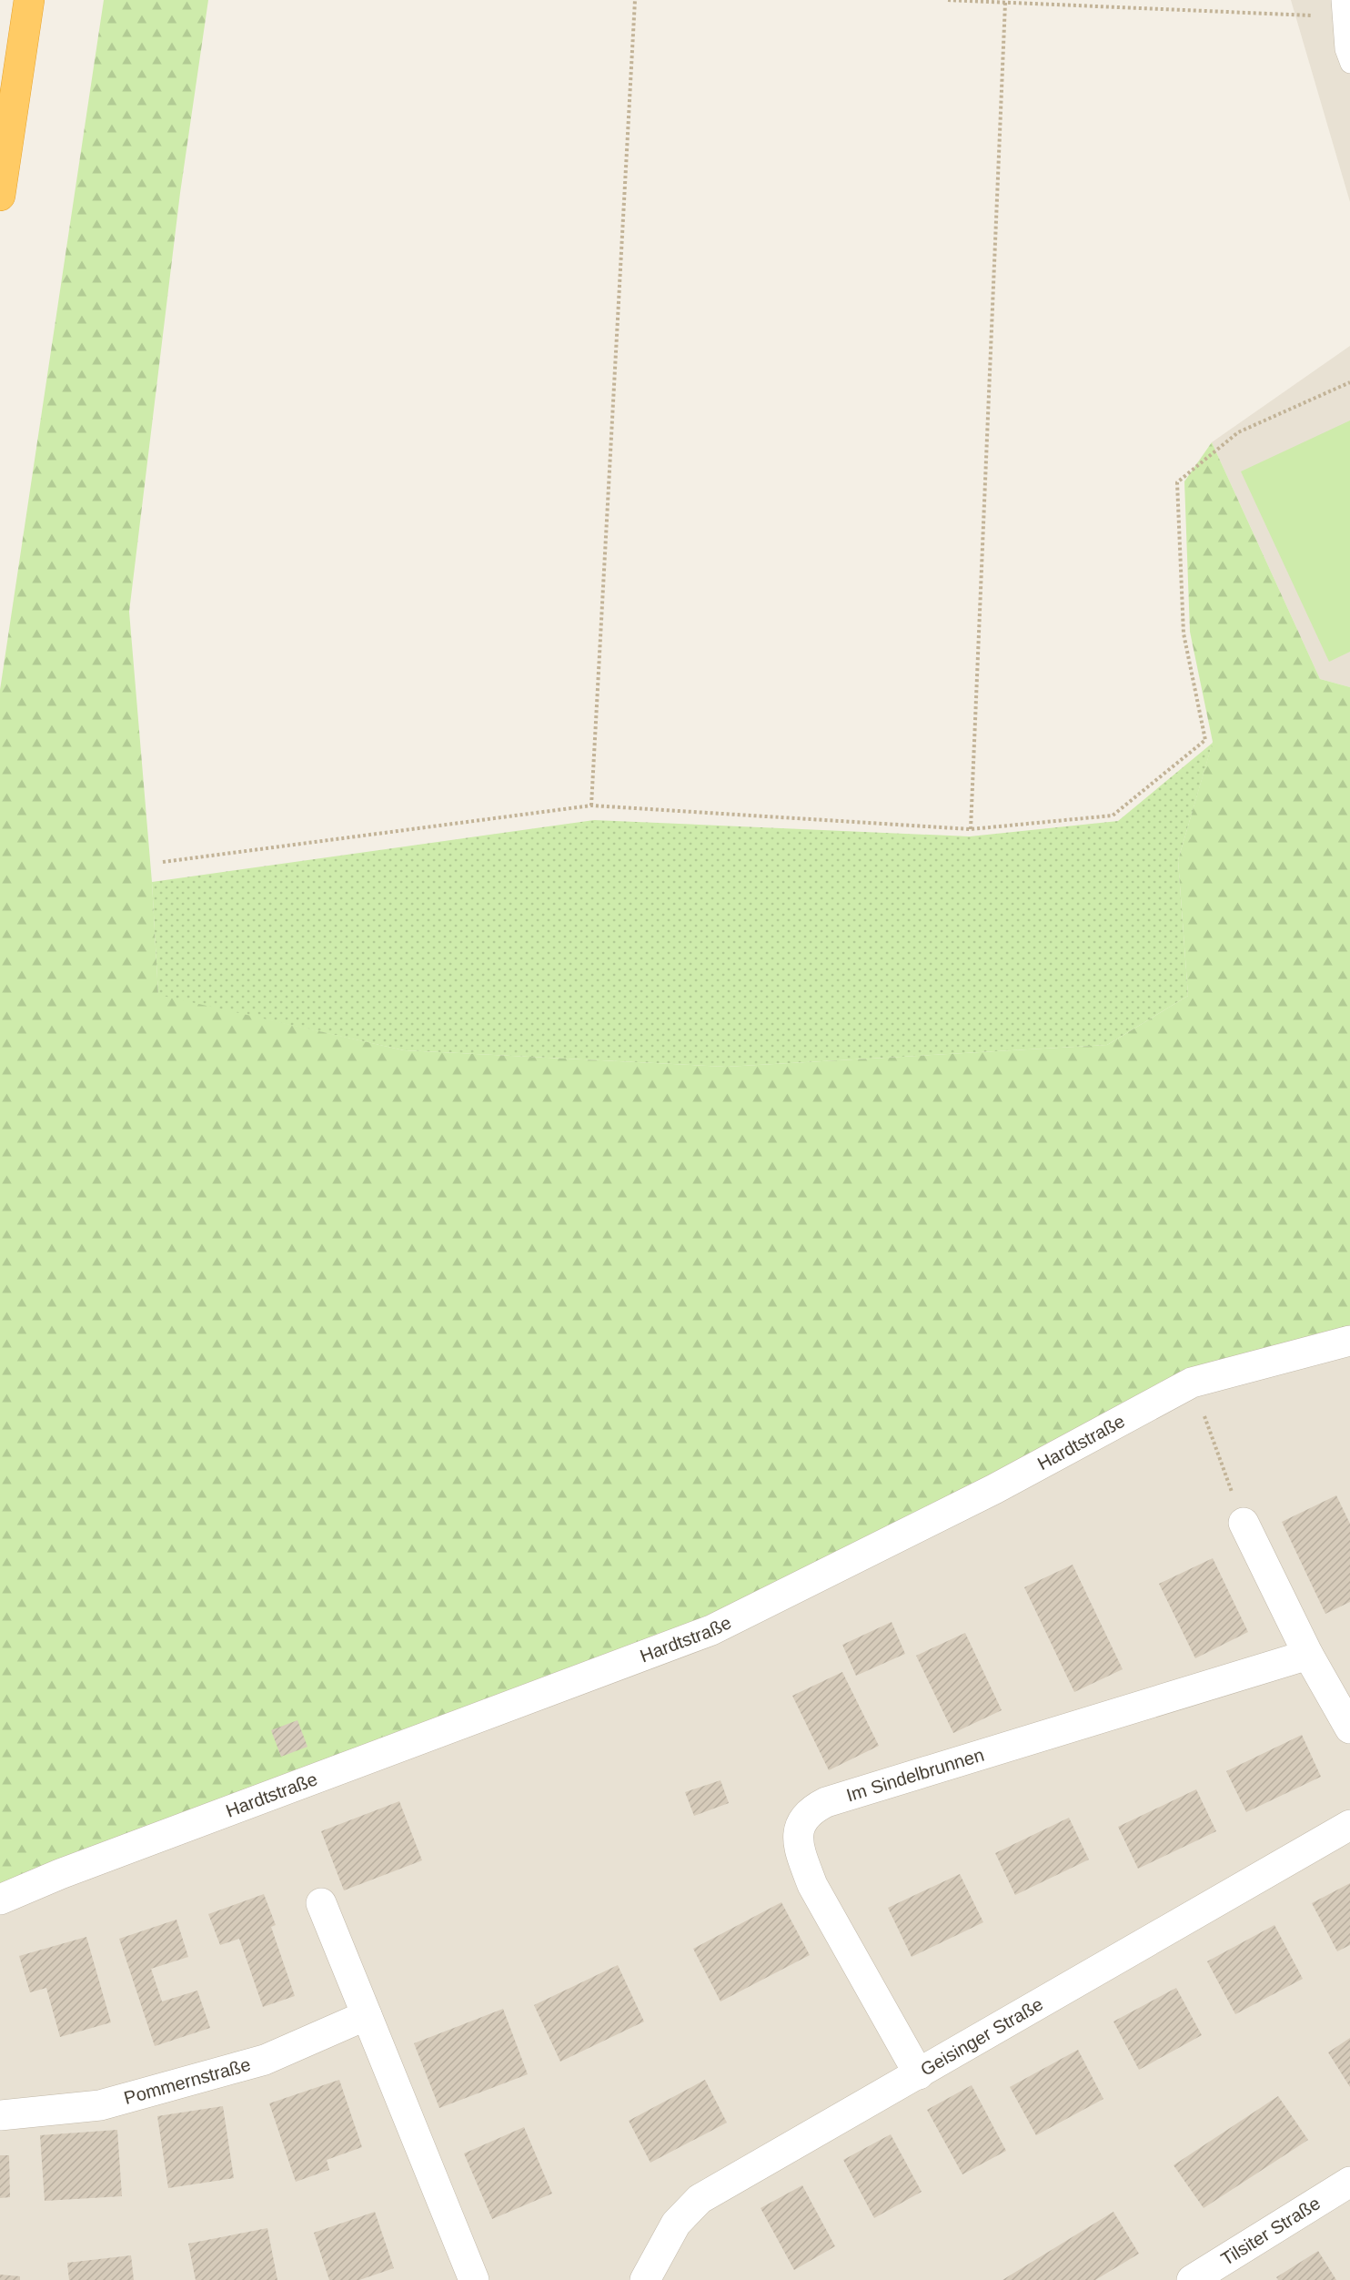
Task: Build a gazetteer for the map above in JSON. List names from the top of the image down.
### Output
{
  "streets": {
    "street": [
      "Hardtstraße",
      "Im Sindelbrunnen",
      "Geisinger Straße",
      "Pommernstraße",
      "Tilsiter Straße"
    ]
  },
  "crossings": [
    ["Im Sindelbrunnen", "Geisinger Straße"]
  ]
}
